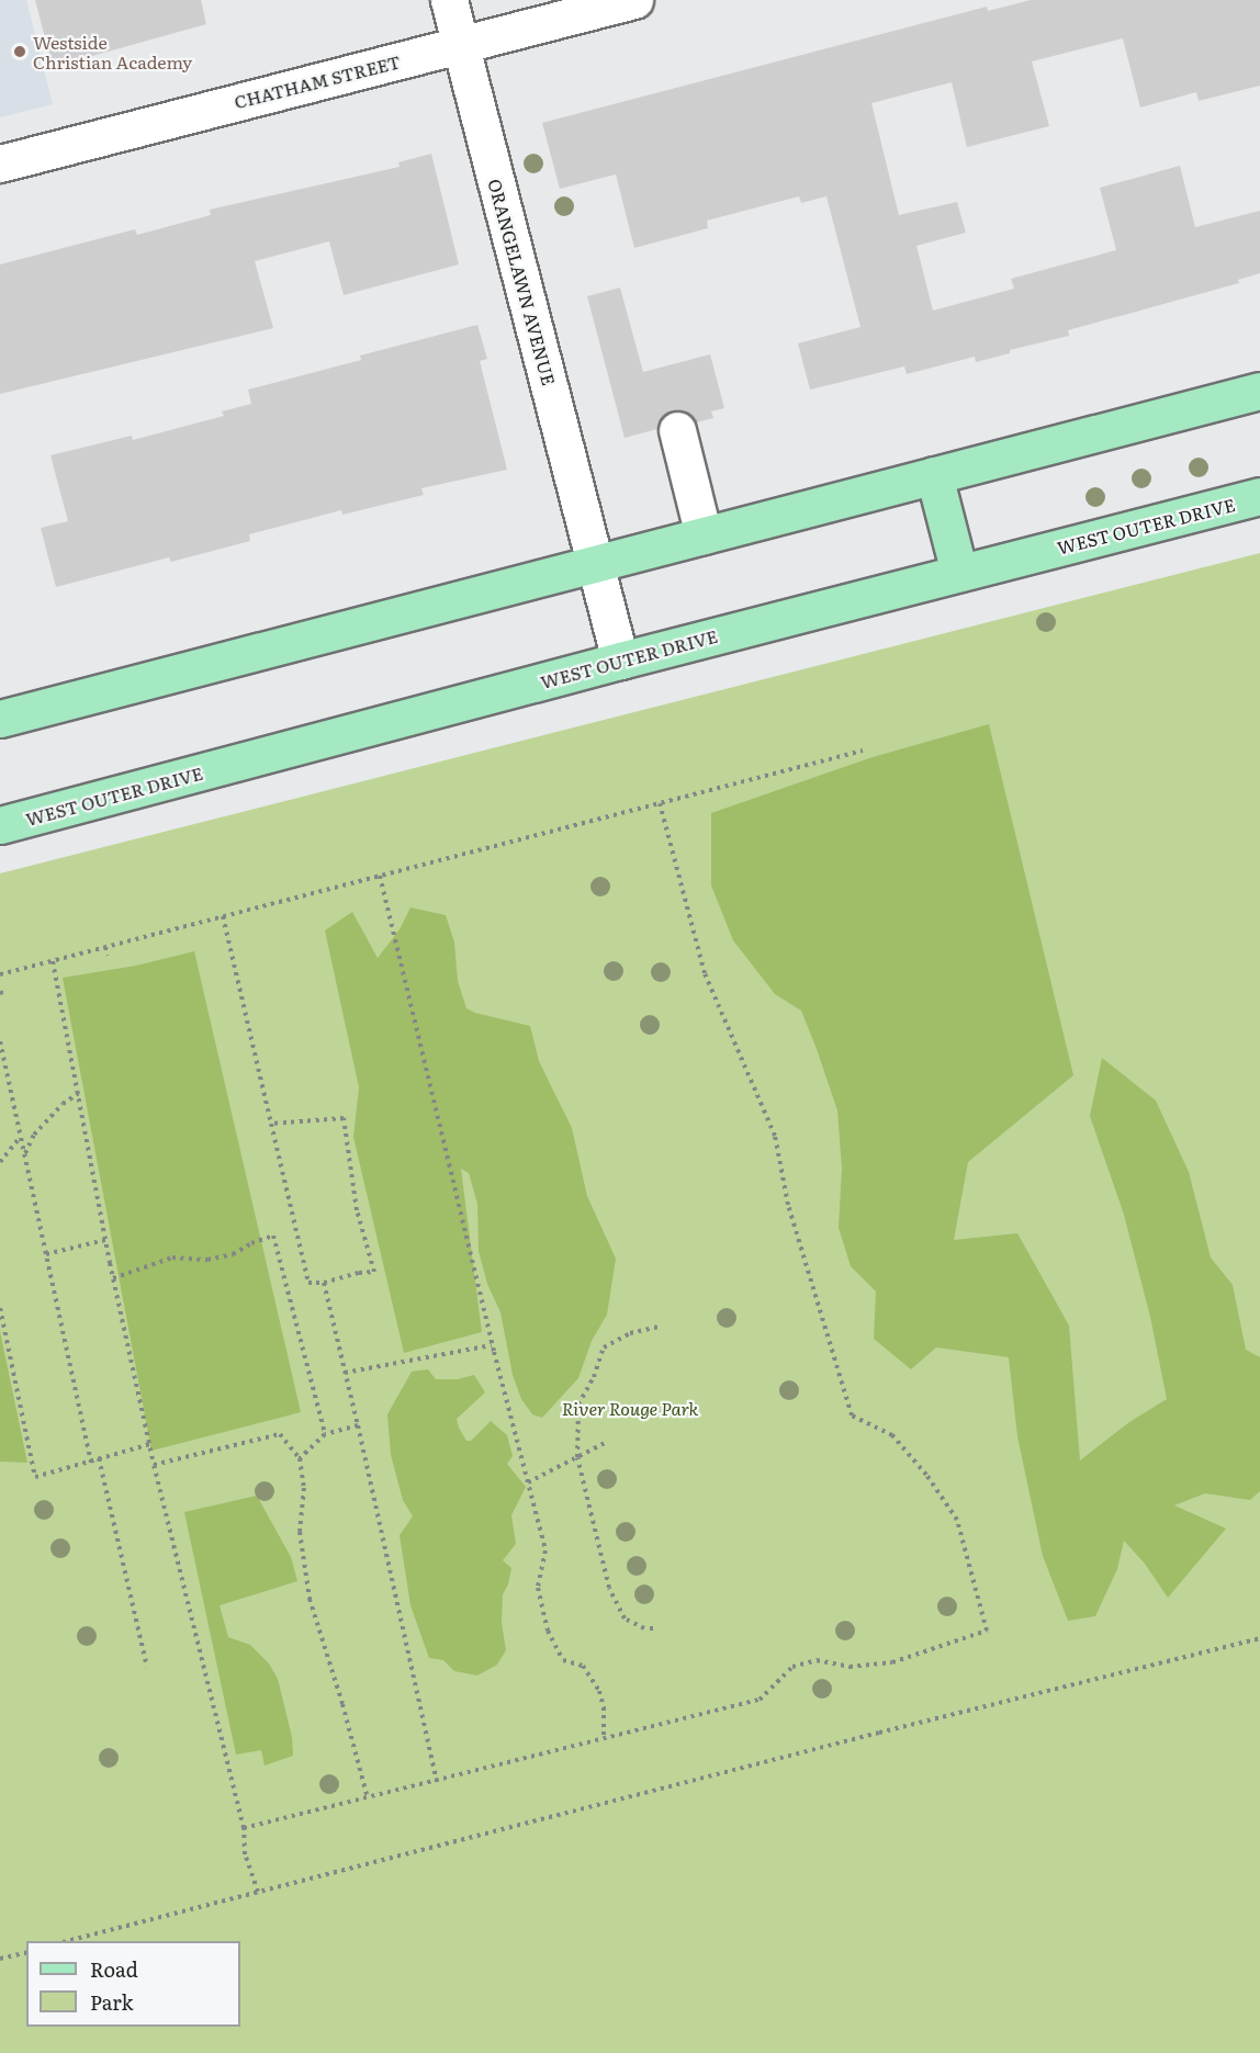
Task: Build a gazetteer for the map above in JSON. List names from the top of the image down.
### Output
{
  "streets": {
    "main road": ["WEST OUTER DRIVE"],
    "street": ["CHATHAM STREET", "ORANGELAWN AVENUE"]
  },
  "crossings": [
    ["CHATHAM STREET", "ORANGELAWN AVENUE"],
    ["ORANGELAWN AVENUE", "WEST OUTER DRIVE"]
  ],
  "parks": ["River Rouge Park"],
  "places": ["Westside Christian Academy"],
  "legend": ["Road", "Park"]
}
